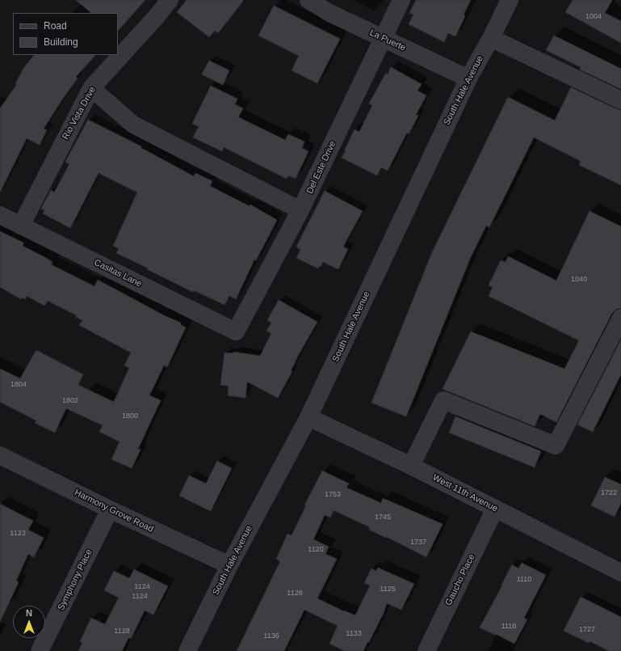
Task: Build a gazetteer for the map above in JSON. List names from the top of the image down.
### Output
{
  "streets": {
    "street": [
      "La Puerte",
      "South Hale Avenue",
      "Rio Vista Drive",
      "Del Este Drive",
      "Casitas Lane",
      "West 11th Avenue",
      "Harmony Grove Road",
      "Symphony Place",
      "Gaucho Place"
    ]
  },
  "crossings": [
    ["La Puerte", "South Hale Avenue"],
    ["La Puerte", "Del Este Drive"],
    ["South Hale Avenue", "West 11th Avenue"],
    ["South Hale Avenue", "Harmony Grove Road"],
    ["Rio Vista Drive", "Casitas Lane"],
    ["Del Este Drive", "Casitas Lane"],
    ["West 11th Avenue", "Gaucho Place"],
    ["Harmony Grove Road", "Symphony Place"]
  ],
  "house_numbers": [
    "1004",
    "1040",
    "1804",
    "1802",
    "1800",
    "1722",
    "1753",
    "1745",
    "1123",
    "1737",
    "1120",
    "1110",
    "1124",
    "1125",
    "1128",
    "1124",
    "1118",
    "1727",
    "1128",
    "1133",
    "1136"
  ],
  "legend": ["Road", "Building"],
  "north": "top"
}
